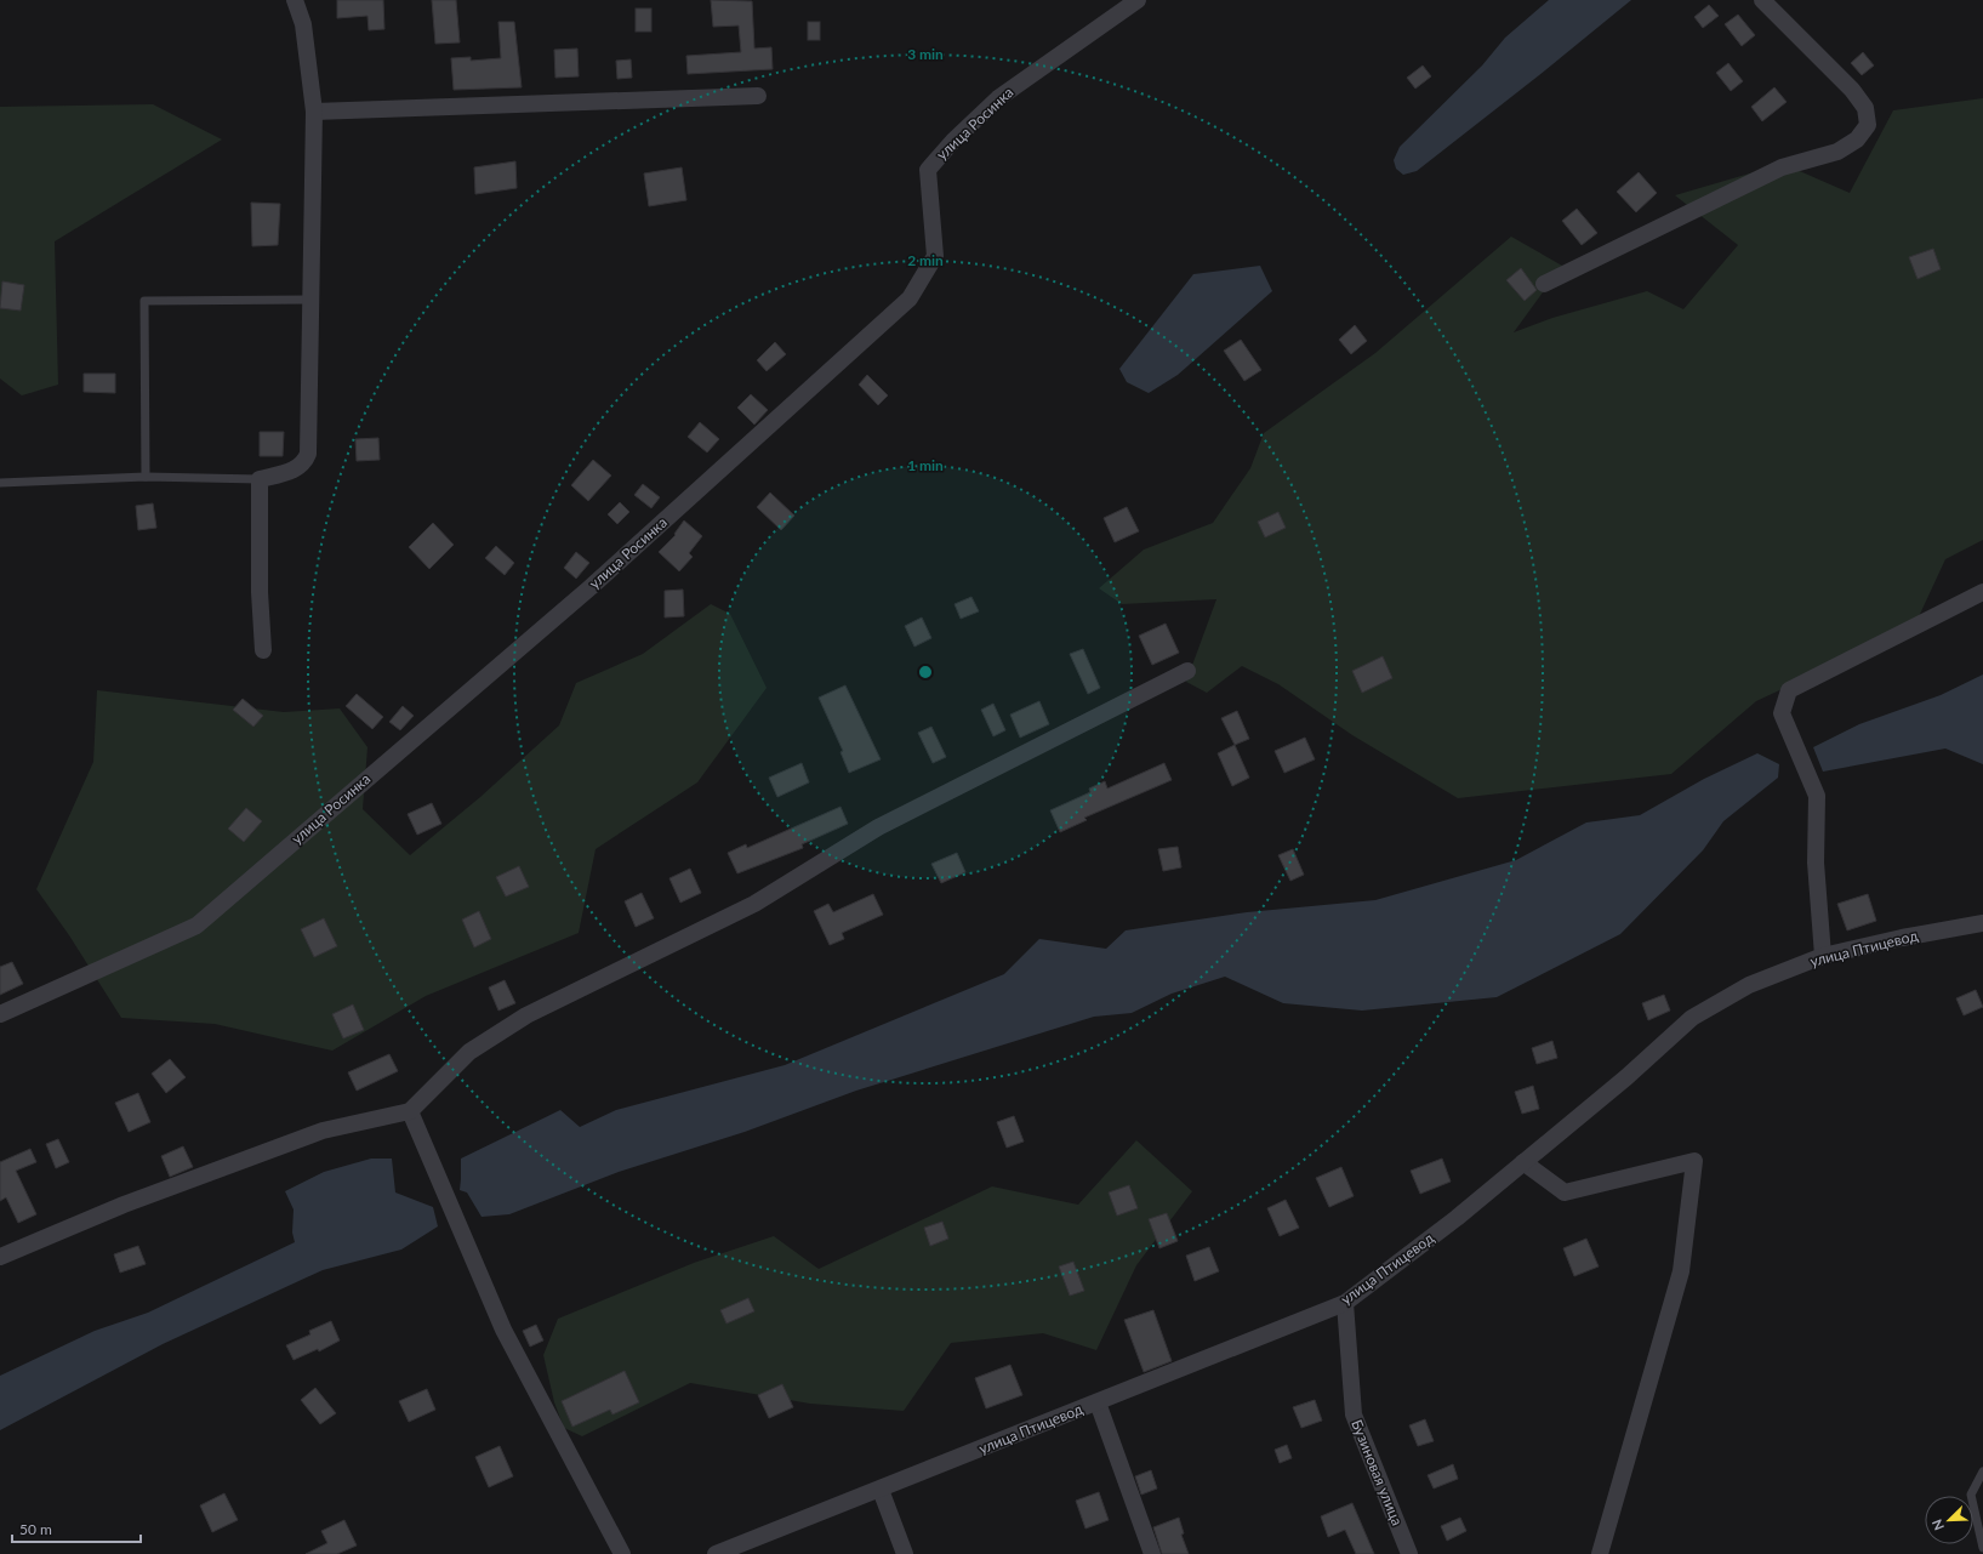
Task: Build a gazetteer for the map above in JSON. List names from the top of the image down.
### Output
{
  "streets": {
    "street": ["улица Росинка", "улица Птицевод", "Бузиновая улица"]
  },
  "crossings": [
    ["улица Птицевод", "Бузиновая улица"]
  ],
  "scale_bar": "50 m",
  "north": "bottom left",
  "rings": ["3 min", "2 min", "1 min"]
}
